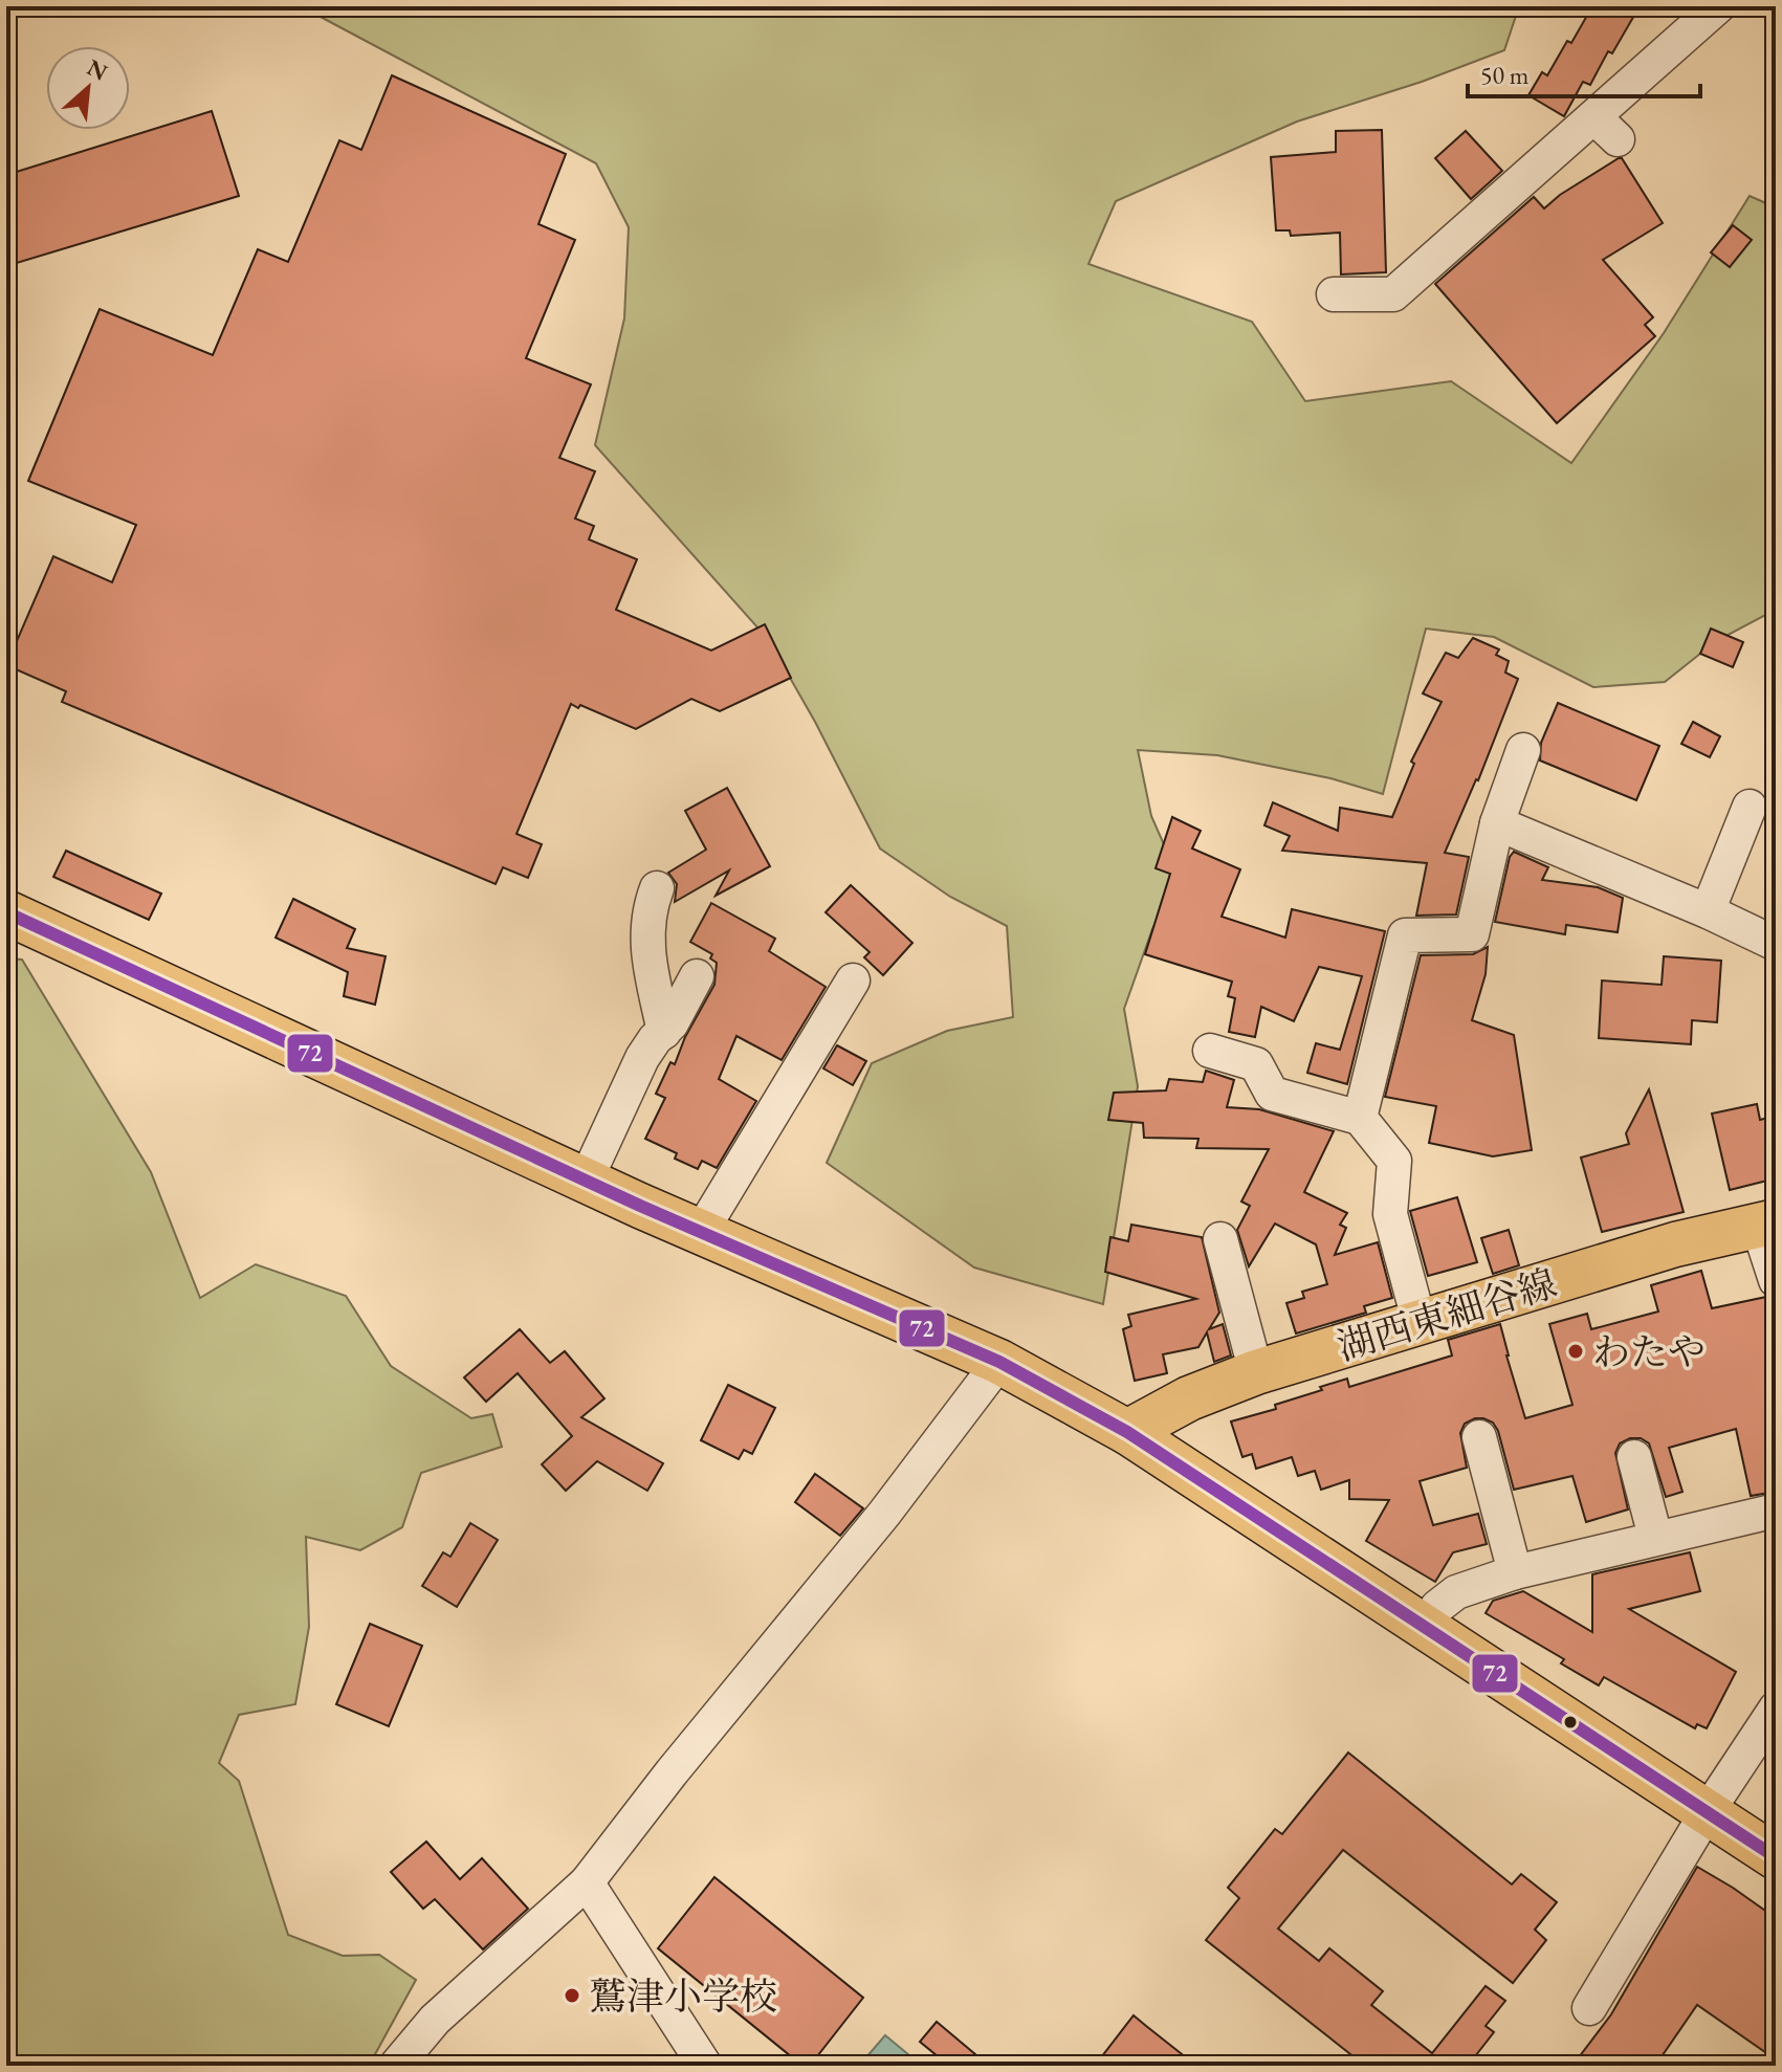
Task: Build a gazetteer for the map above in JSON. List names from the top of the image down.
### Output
{
  "streets": {
    "main road": ["湖西東細谷線"]
  },
  "places": ["わたや", "鷲津小学校"],
  "lines": ["transit line 72"],
  "scale_bar": "50 m",
  "north": "top right"
}
